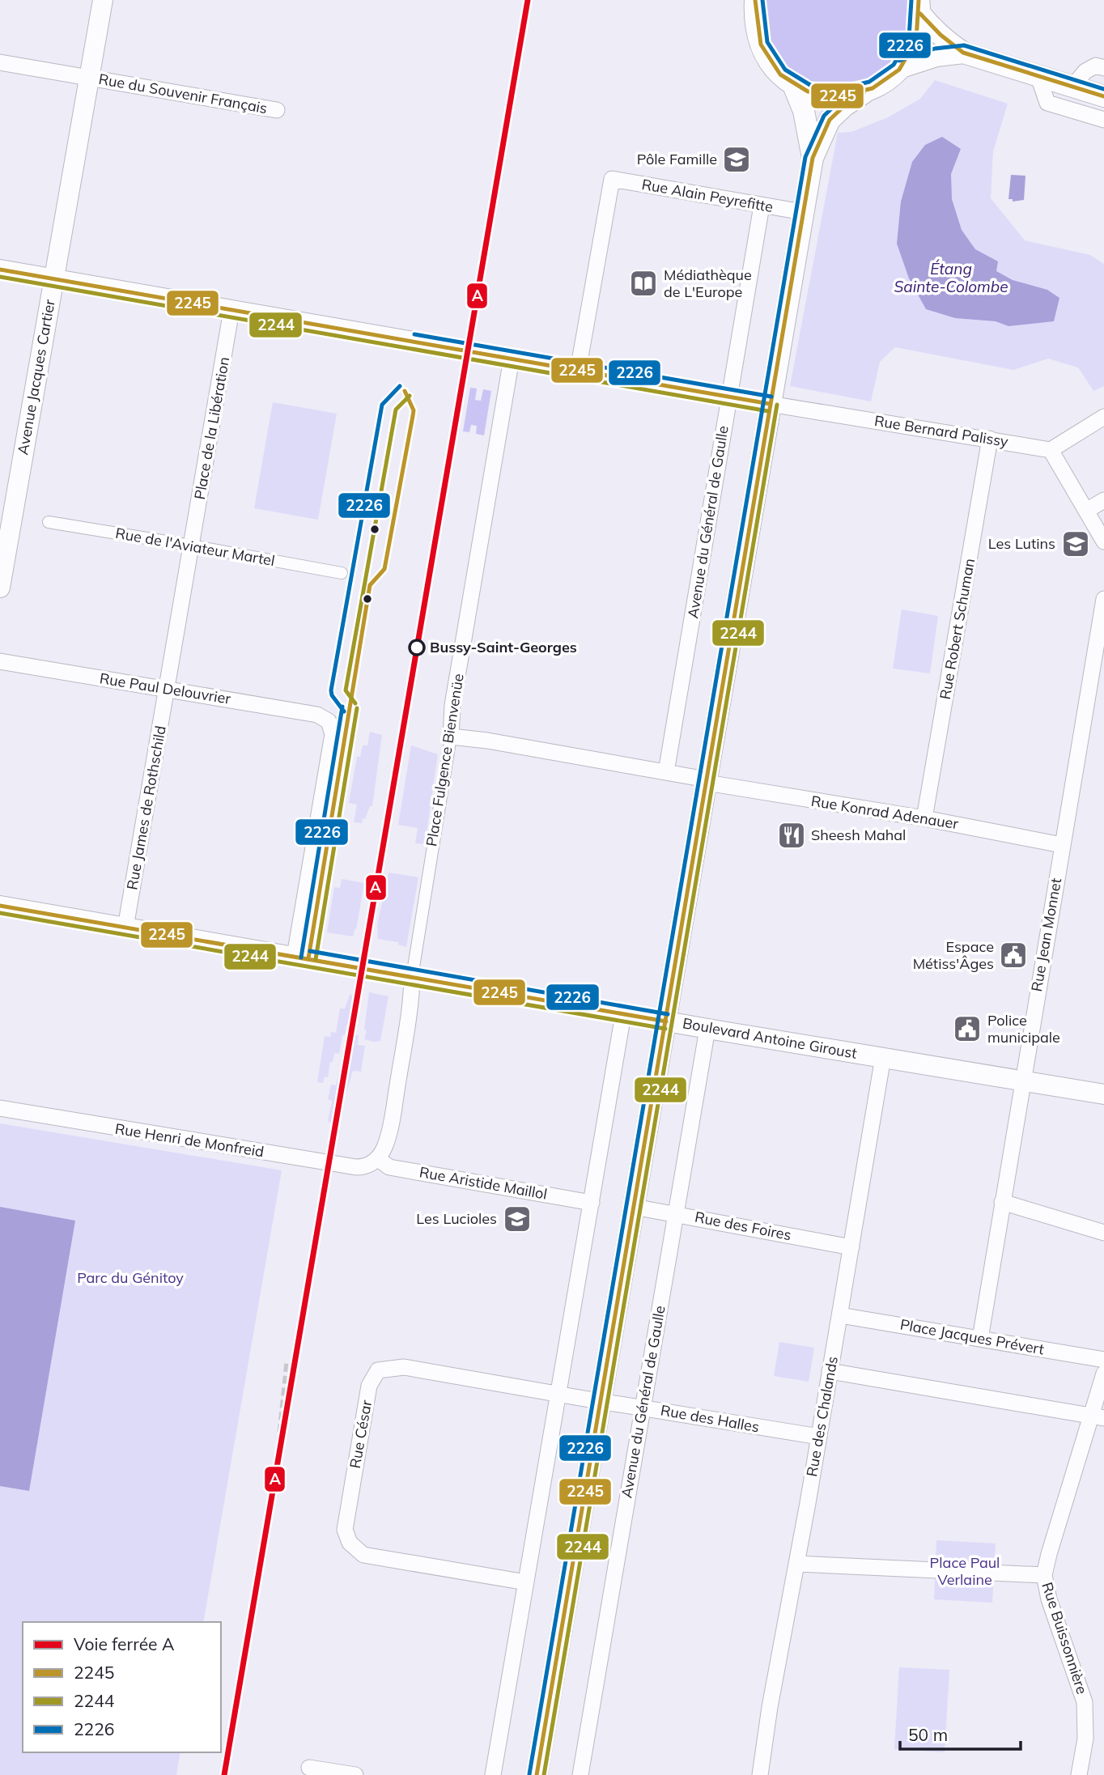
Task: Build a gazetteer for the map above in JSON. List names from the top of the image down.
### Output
{
  "streets": {
    "street": [
      "Rue du Souvenir Français",
      "Rue Alain Peyrefitte",
      "Avenue Jacques Cartier",
      "Place de la Libération",
      "Rue Bernard Palissy",
      "Avenue du Général de Gaulle",
      "Rue de l'Aviateur Martel",
      "Rue Robert Schuman",
      "Rue Paul Delouvrier",
      "Place Fulgence Bienvenüe",
      "Rue James de Rothschild",
      "Rue Konrad Adenauer",
      "Rue Jean Monnet",
      "Boulevard Antoine Giroust",
      "Rue Henri de Monfreid",
      "Rue Aristide Maillol",
      "Rue des Foires",
      "Place Jacques Prévert",
      "Rue des Chalands",
      "Rue des Halles",
      "Rue César",
      "Rue Buissonnière"
    ]
  },
  "crossings": [
    ["Rue du Souvenir Français", "Avenue Jacques Cartier"],
    ["Rue Alain Peyrefitte", "Avenue du Général de Gaulle"],
    ["Place de la Libération", "Rue de l'Aviateur Martel"],
    ["Place de la Libération", "Rue Paul Delouvrier"],
    ["Place de la Libération", "Rue James de Rothschild"],
    ["Rue Bernard Palissy", "Rue Robert Schuman"],
    ["Avenue du Général de Gaulle", "Rue Konrad Adenauer"],
    ["Avenue du Général de Gaulle", "Boulevard Antoine Giroust"],
    ["Avenue du Général de Gaulle", "Rue des Foires"],
    ["Avenue du Général de Gaulle", "Rue des Halles"],
    ["Rue Robert Schuman", "Rue Konrad Adenauer"],
    ["Rue Paul Delouvrier", "Rue James de Rothschild"],
    ["Rue Paul Delouvrier", "Boulevard Antoine Giroust"],
    ["Place Fulgence Bienvenüe", "Rue Konrad Adenauer"],
    ["Place Fulgence Bienvenüe", "Boulevard Antoine Giroust"],
    ["Place Fulgence Bienvenüe", "Rue Henri de Monfreid"],
    ["Place Fulgence Bienvenüe", "Rue Aristide Maillol"],
    ["Rue James de Rothschild", "Boulevard Antoine Giroust"],
    ["Rue Konrad Adenauer", "Rue Jean Monnet"],
    ["Rue Jean Monnet", "Boulevard Antoine Giroust"],
    ["Rue Jean Monnet", "Place Jacques Prévert"],
    ["Boulevard Antoine Giroust", "Rue des Chalands"],
    ["Rue Henri de Monfreid", "Rue Aristide Maillol"],
    ["Rue des Foires", "Rue des Chalands"],
    ["Place Jacques Prévert", "Rue des Chalands"],
    ["Rue des Chalands", "Rue des Halles"],
    ["Rue des Halles", "Rue César"]
  ],
  "water": ["Étang Sainte-Colombe"],
  "parks": ["Parc du Génitoy", "Place Paul Verlaine"],
  "places": {
    "school or university": ["Pôle Famille", "Les Lutins", "Les Lucioles"],
    "library": ["Médiathèque de L'Europe"],
    "other": ["Bussy-Saint-Georges"],
    "restaurant": ["Sheesh Mahal"],
    "public building": ["Espace Métiss'Âges", "Police municipale"]
  },
  "lines": [
    "rail line A",
    "transit line 2245",
    "transit line 2226",
    "transit line 2244"
  ],
  "legend": [
    "Voie ferrée A",
    "2245",
    "2244",
    "2226"
  ],
  "scale_bar": "50 m"
}
